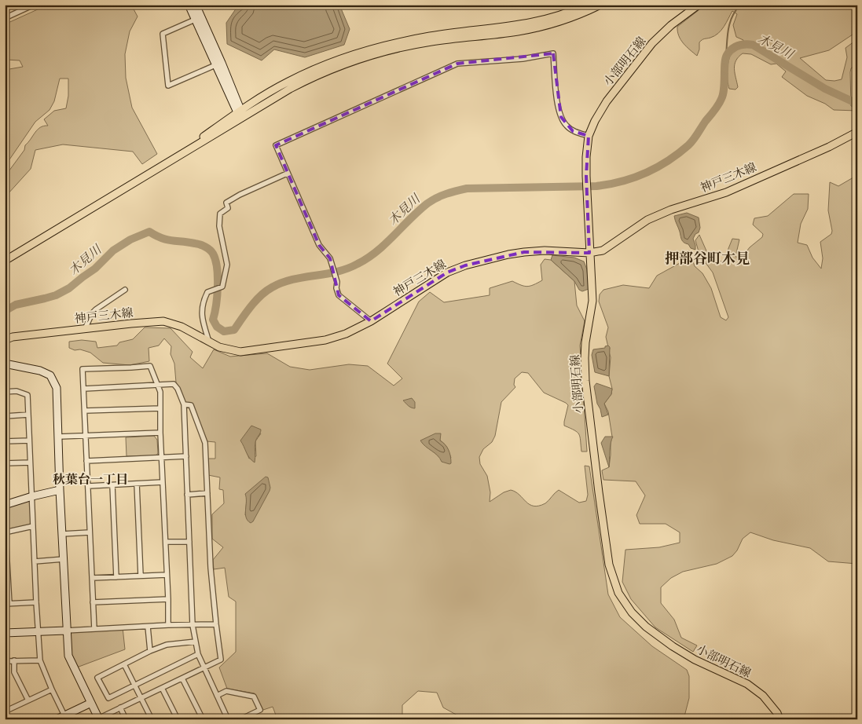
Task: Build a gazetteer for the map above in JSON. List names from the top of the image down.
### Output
{
  "streets": {
    "main road": ["小部明石線", "神戸三木線"]
  },
  "crossings": [
    ["小部明石線", "神戸三木線"]
  ],
  "districts": ["押部谷町木見", "秋葉台一丁目"],
  "water": ["木見川"]
}
